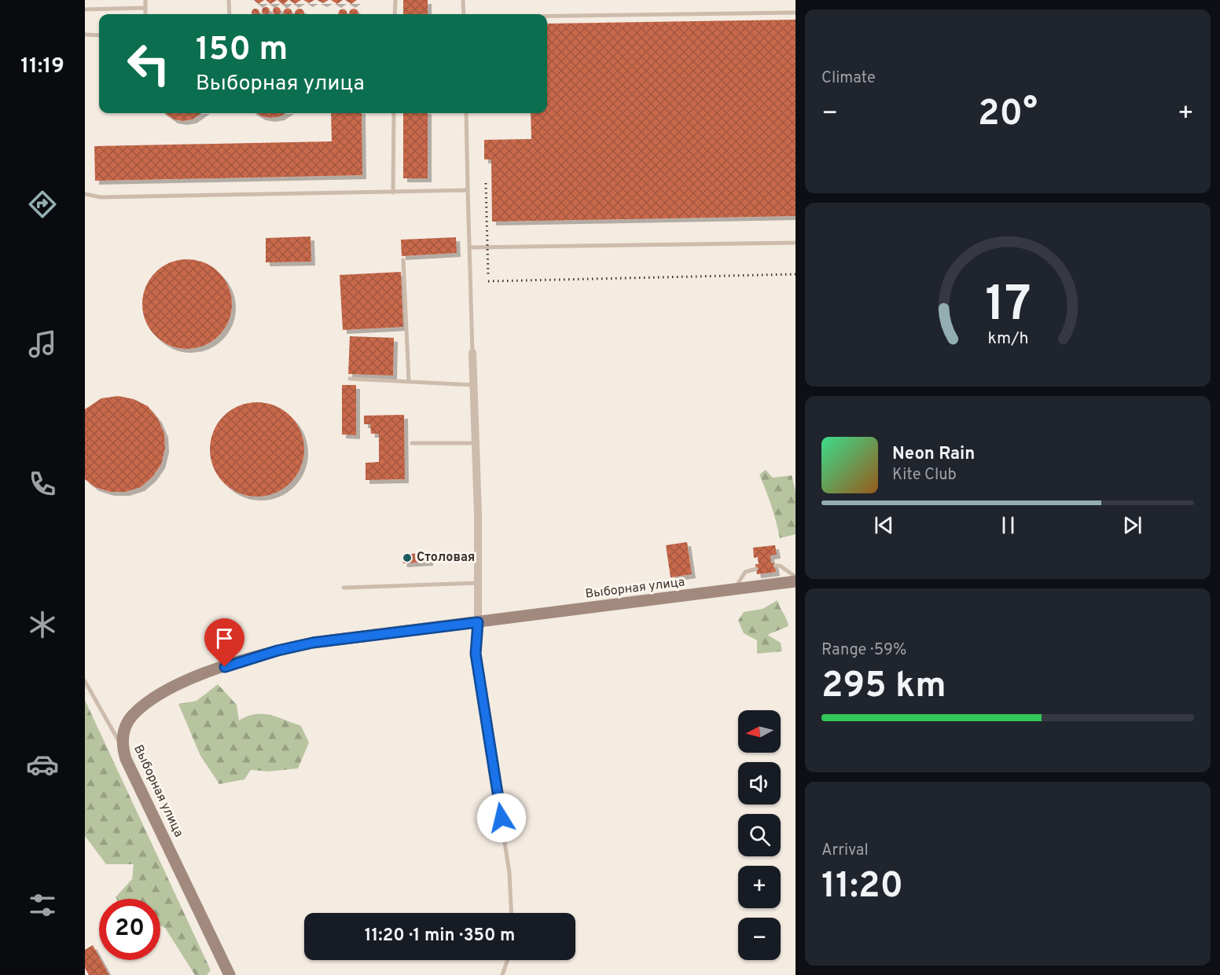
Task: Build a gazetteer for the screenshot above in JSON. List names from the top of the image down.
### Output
{
  "streets": {
    "main road": ["Выборная улица"]
  },
  "places": ["Столовая"],
  "north": "left",
  "page": {
    "tabs": "11:19",
    "tile": [
      "Climate",
      ["Range · 59%", "295 km"],
      ["Arrival", "11:20"]
    ],
    "turn": ["150 m", "Выборная улица"],
    "heat": ["−", "20°", "+"],
    "song": ["Neon Rain", "Kite Club"],
    "map_buttons": ["+", "−"],
    "limit": "20",
    "trip": "11:20 · 1 min · 350 m",
    "gauge": ["17", "km/h"]
  }
}
